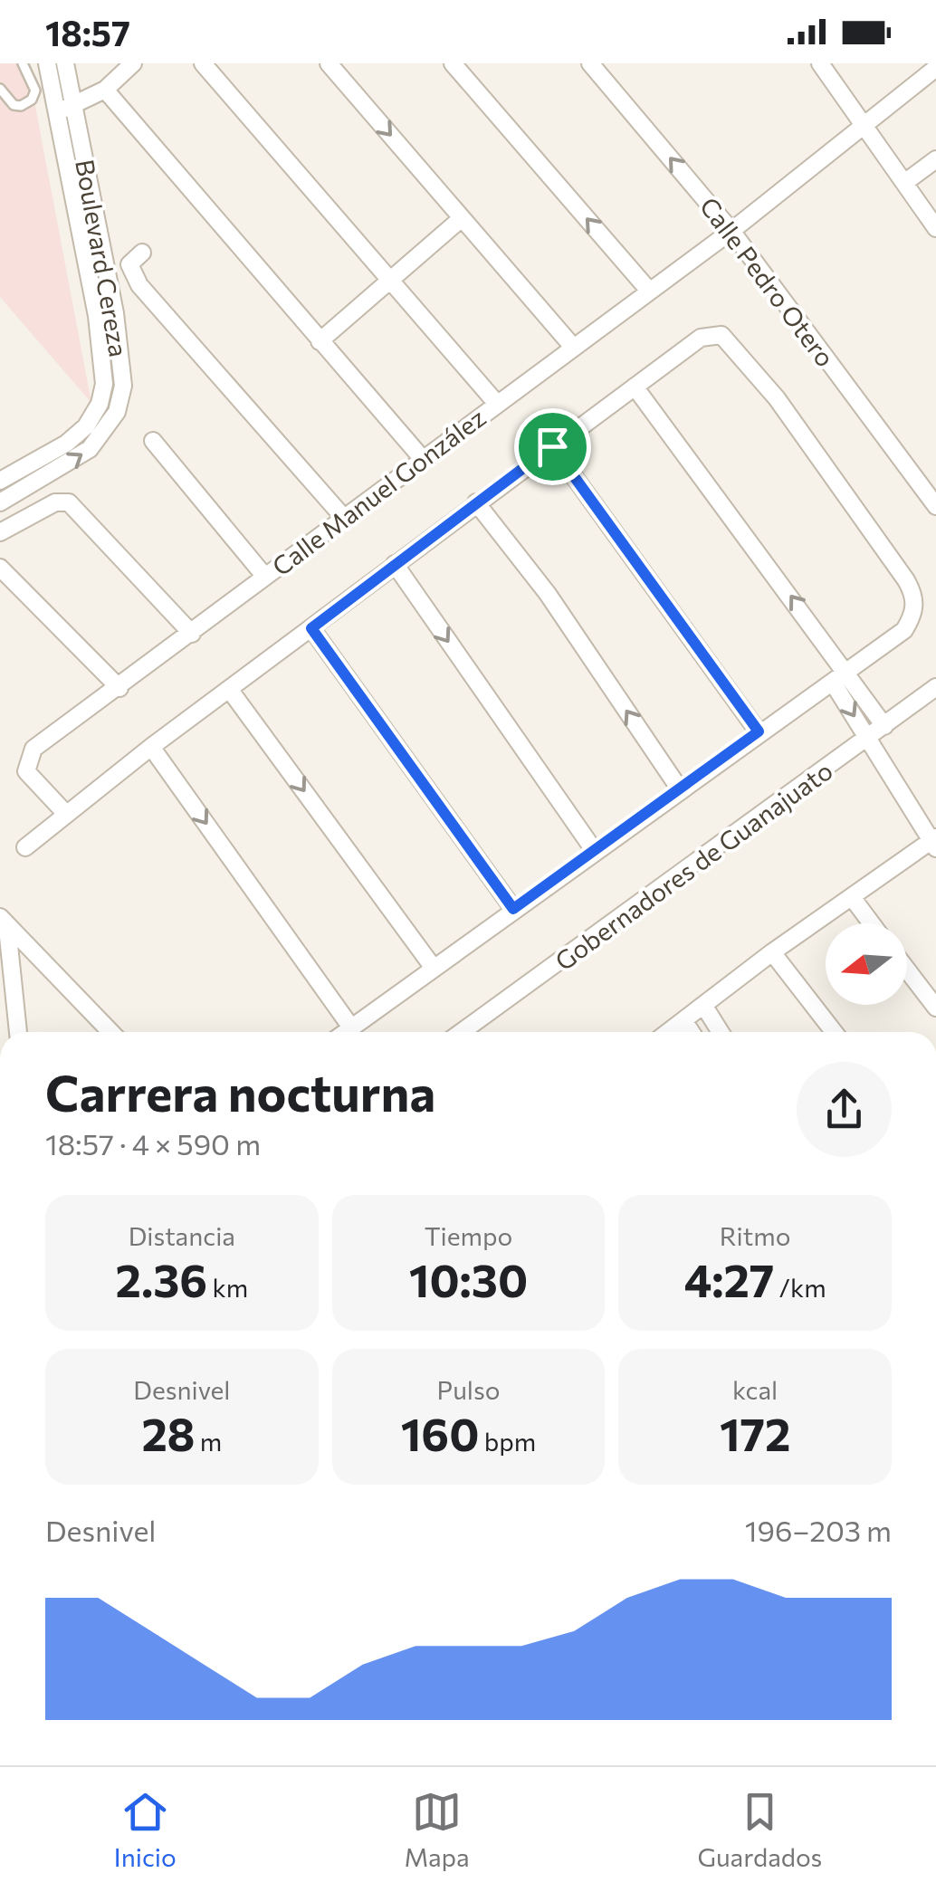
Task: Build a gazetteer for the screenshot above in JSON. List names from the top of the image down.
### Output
{
  "streets": {
    "street": [
      "Boulevard Cereza",
      "Calle Pedro Otero",
      "Calle Manuel González",
      "Gobernadores de Guanajuato"
    ]
  },
  "crossings": [
    ["Calle Pedro Otero", "Calle Manuel González"]
  ],
  "one_way": ["Boulevard Cereza"],
  "north": "left",
  "page": {
    "status": "18:57",
    "heading": ["Carrera nocturna", "18:57 · 4 × 590 m"],
    "stats": [
      ["Distancia", "2.36 km"],
      ["Tiempo", "10:30"],
      ["Ritmo", "4:27 /km"],
      ["Desnivel", "28 m"],
      ["Pulso", "160 bpm"],
      ["kcal", "172"]
    ],
    "chart": ["Desnivel", "196–203 m"],
    "tabs": ["Inicio", "Mapa", "Guardados"]
  }
}
